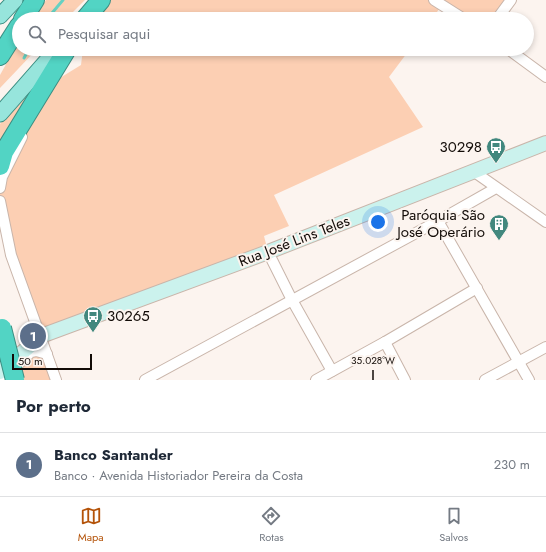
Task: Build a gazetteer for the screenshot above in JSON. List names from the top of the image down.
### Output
{
  "streets": {
    "street": ["Rua José Lins Teles"]
  },
  "places": {
    "bus stop": ["30298", "30265"],
    "building": ["Paróquia São José Operário"]
  },
  "scale_bar": "50 m",
  "page": {
    "search": "Pesquisar aqui",
    "pins": "1",
    "scale": "50 m",
    "heading": "Por perto",
    "list": [
      {
        "mark": "1",
        "name": "Banco Santander",
        "note": "Banco · Avenida Historiador Pereira da Costa",
        "value": "230 m"
      }
    ],
    "nav": ["Mapa", "Rotas", "Salvos"]
  },
  "coordinates": ["35.028°W"]
}
